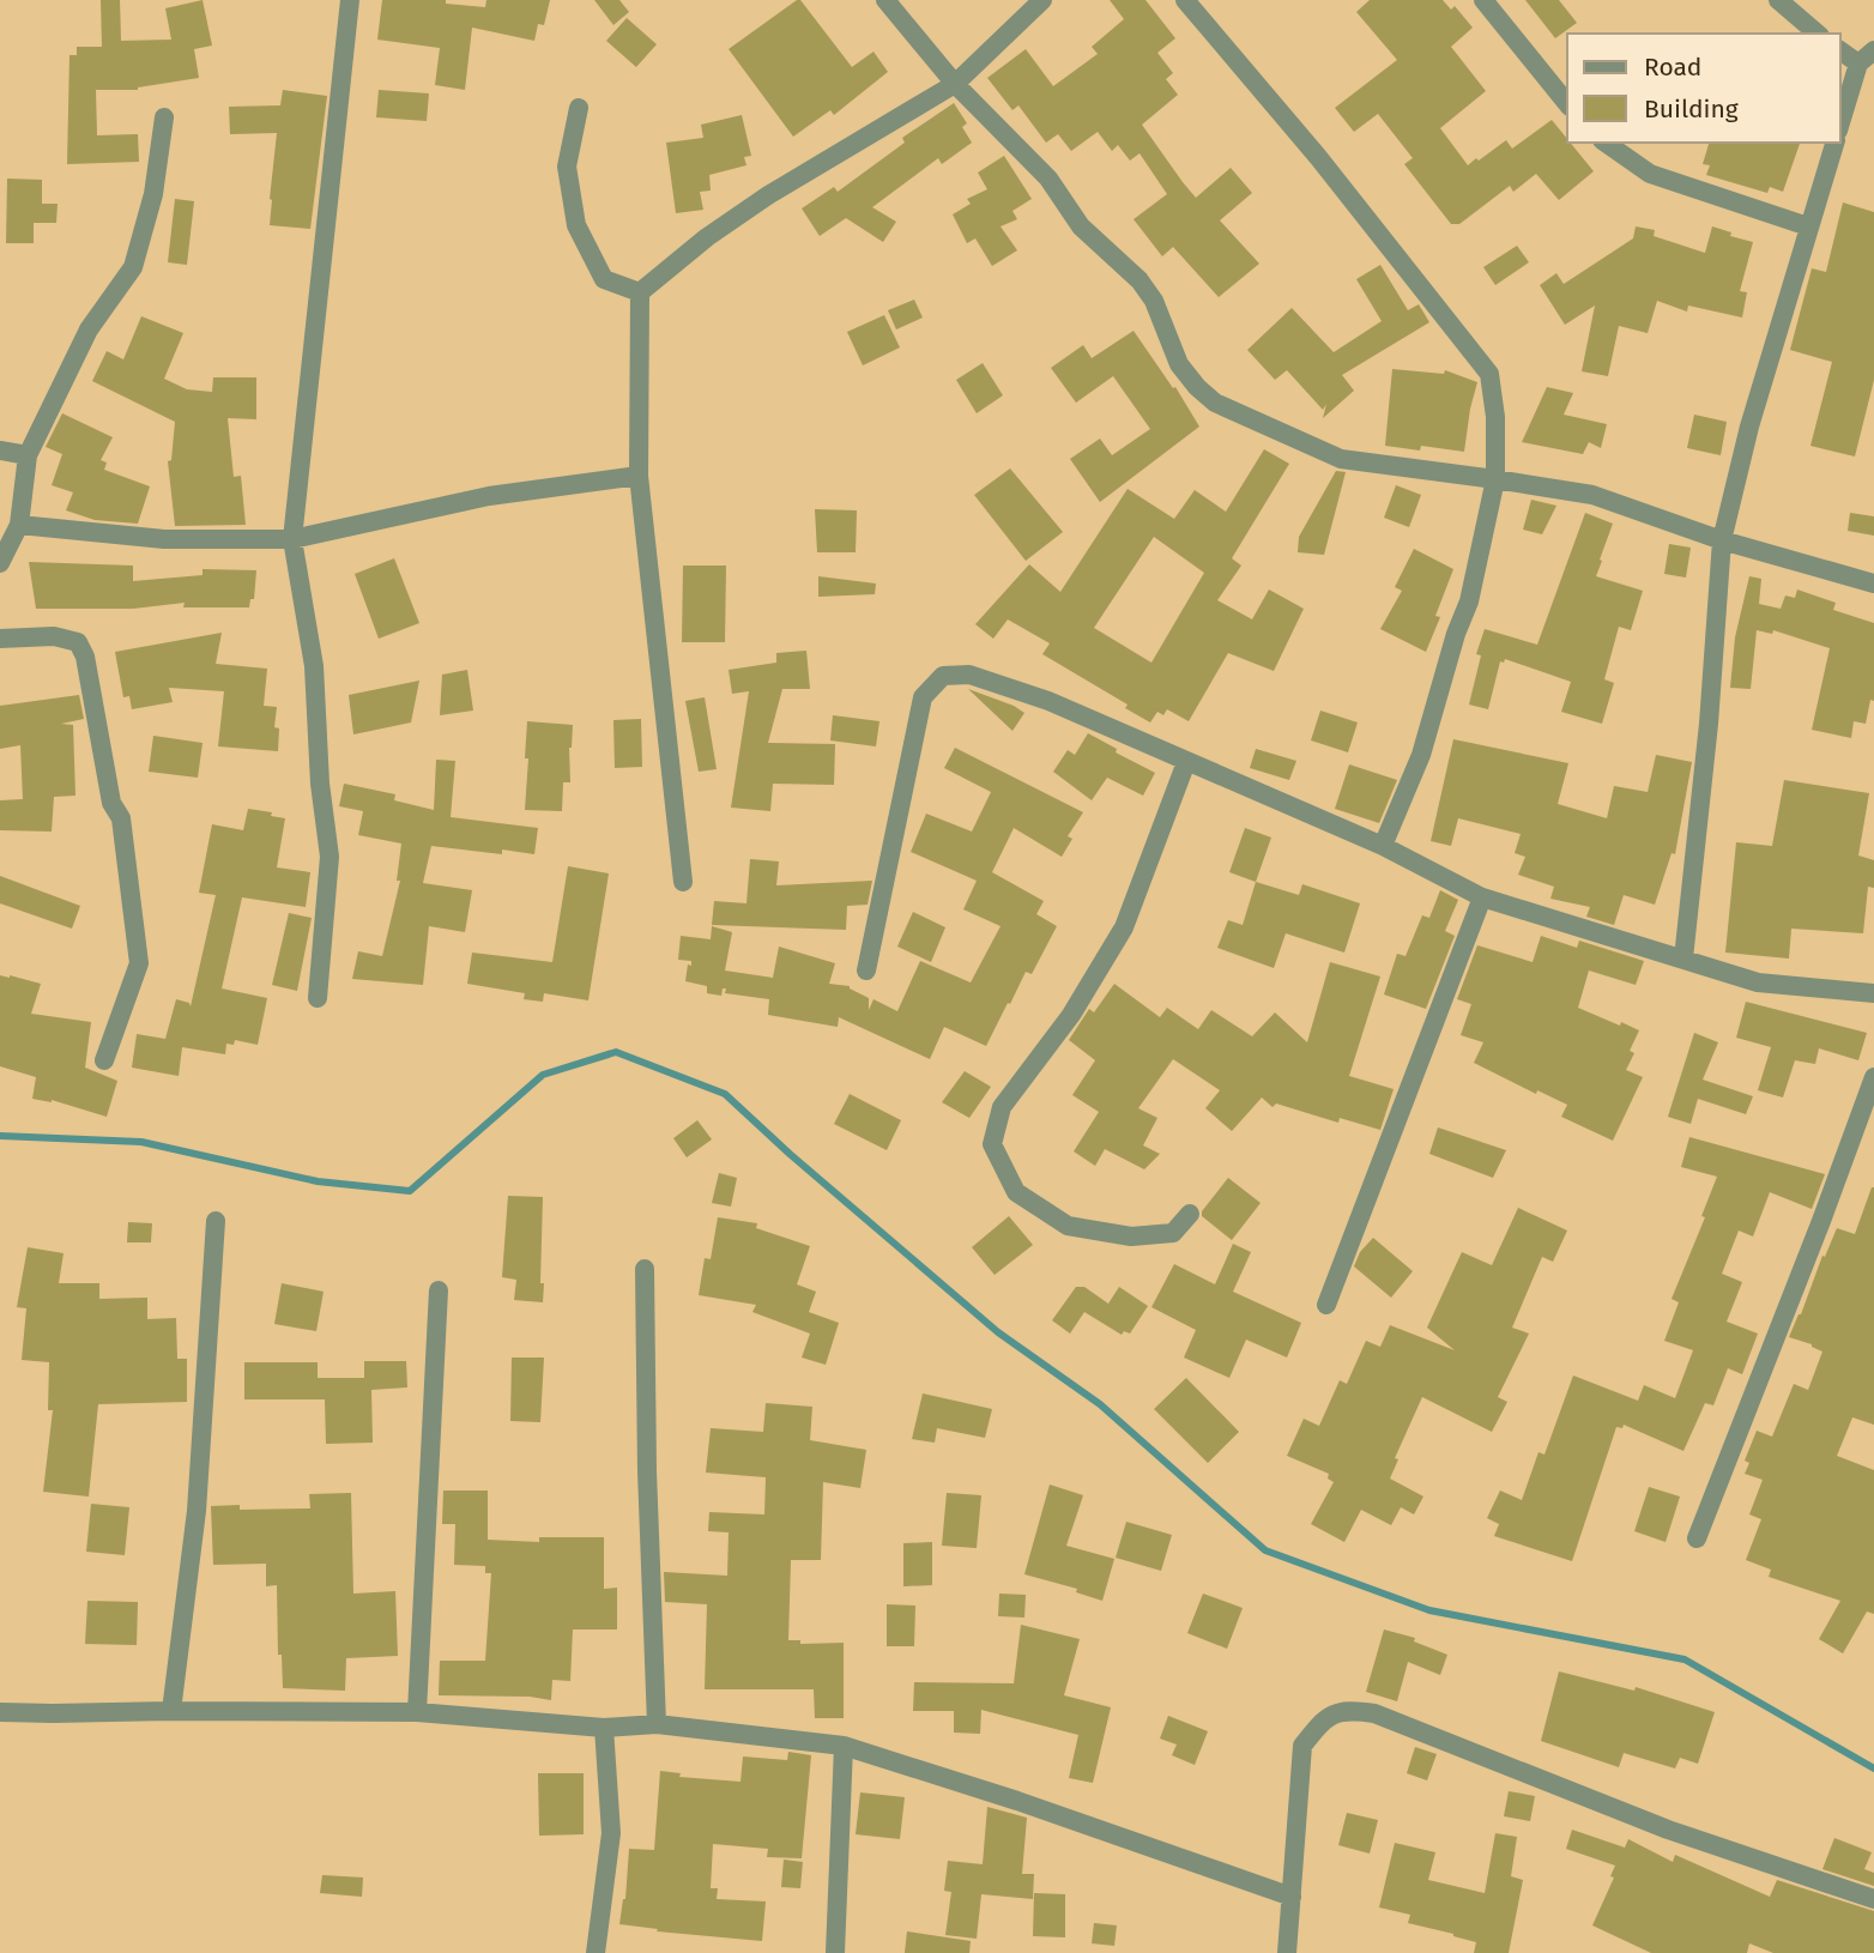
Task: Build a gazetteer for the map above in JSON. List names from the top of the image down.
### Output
{
  "legend": ["Road", "Building"]
}
